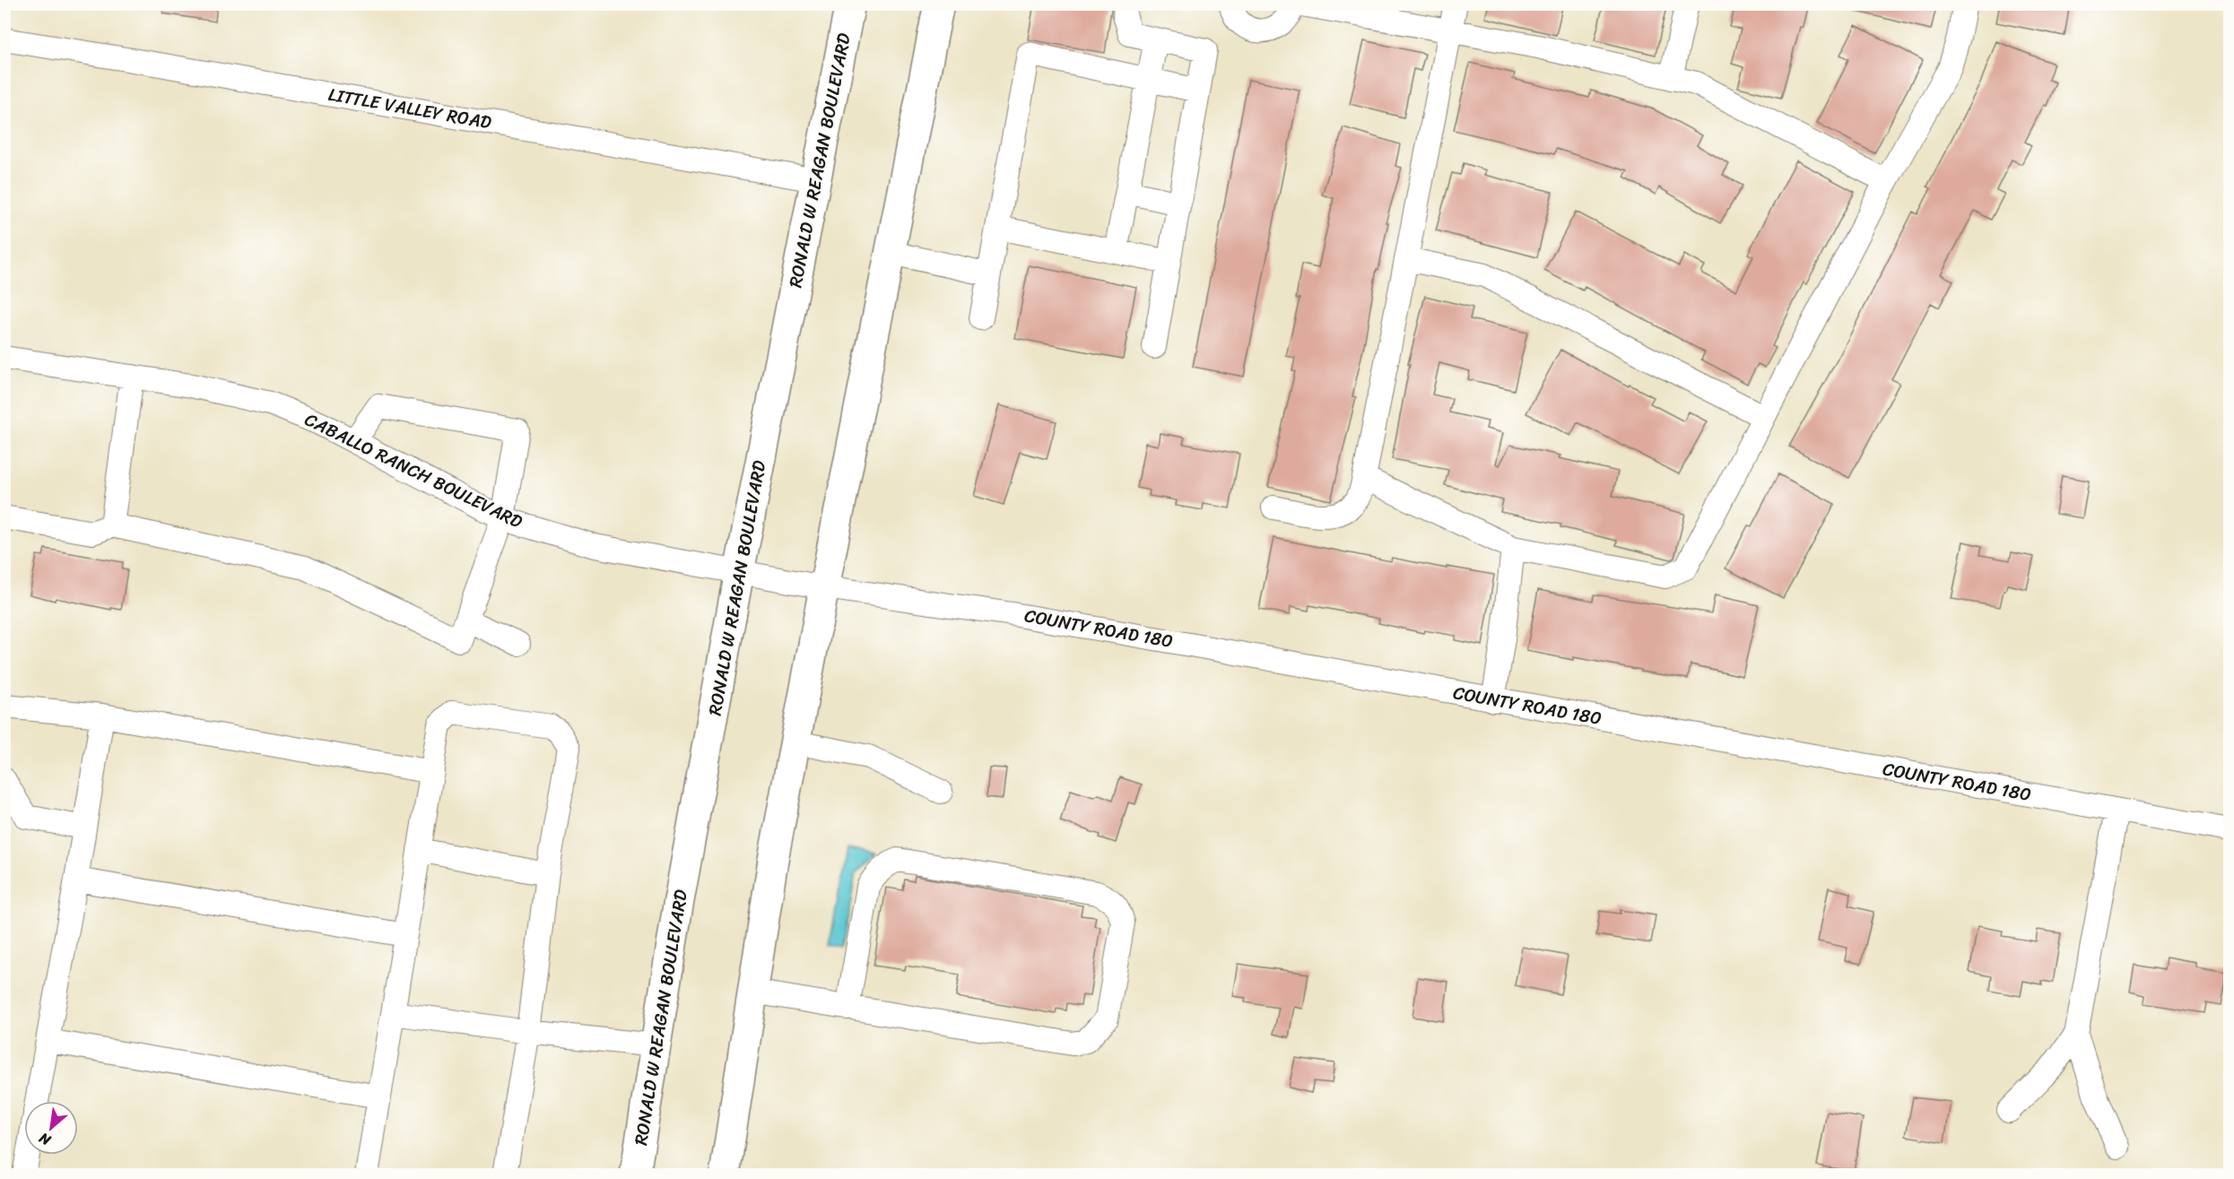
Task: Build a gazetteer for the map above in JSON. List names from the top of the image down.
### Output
{
  "streets": {
    "main road": ["RONALD W REAGAN BOULEVARD"],
    "street": ["LITTLE VALLEY ROAD", "CABALLO RANCH BOULEVARD", "COUNTY ROAD 180"]
  },
  "crossings": [
    ["LITTLE VALLEY ROAD", "RONALD W REAGAN BOULEVARD"],
    ["RONALD W REAGAN BOULEVARD", "CABALLO RANCH BOULEVARD"],
    ["CABALLO RANCH BOULEVARD", "COUNTY ROAD 180"]
  ],
  "north": "bottom left"
}
